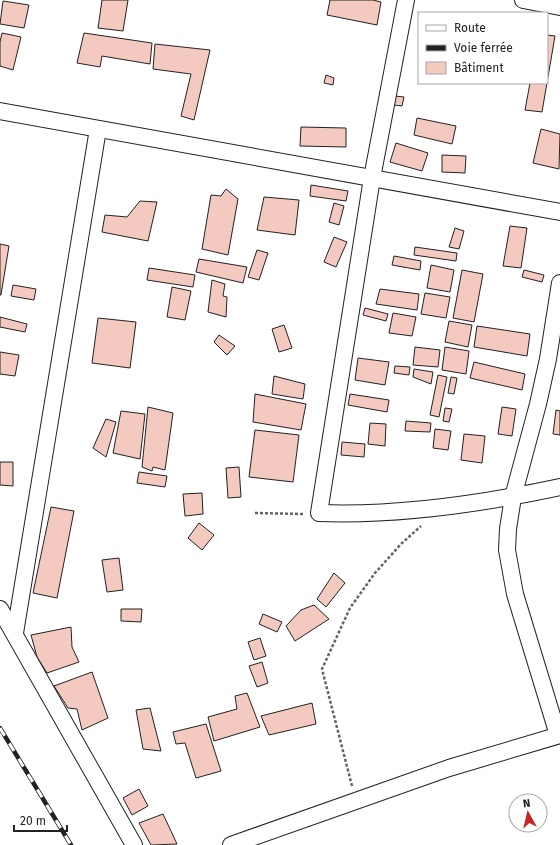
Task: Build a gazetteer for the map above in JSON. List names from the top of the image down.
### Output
{
  "legend": ["Route", "Voie ferrée", "Bâtiment"],
  "scale_bar": "20 m",
  "north": "top"
}
